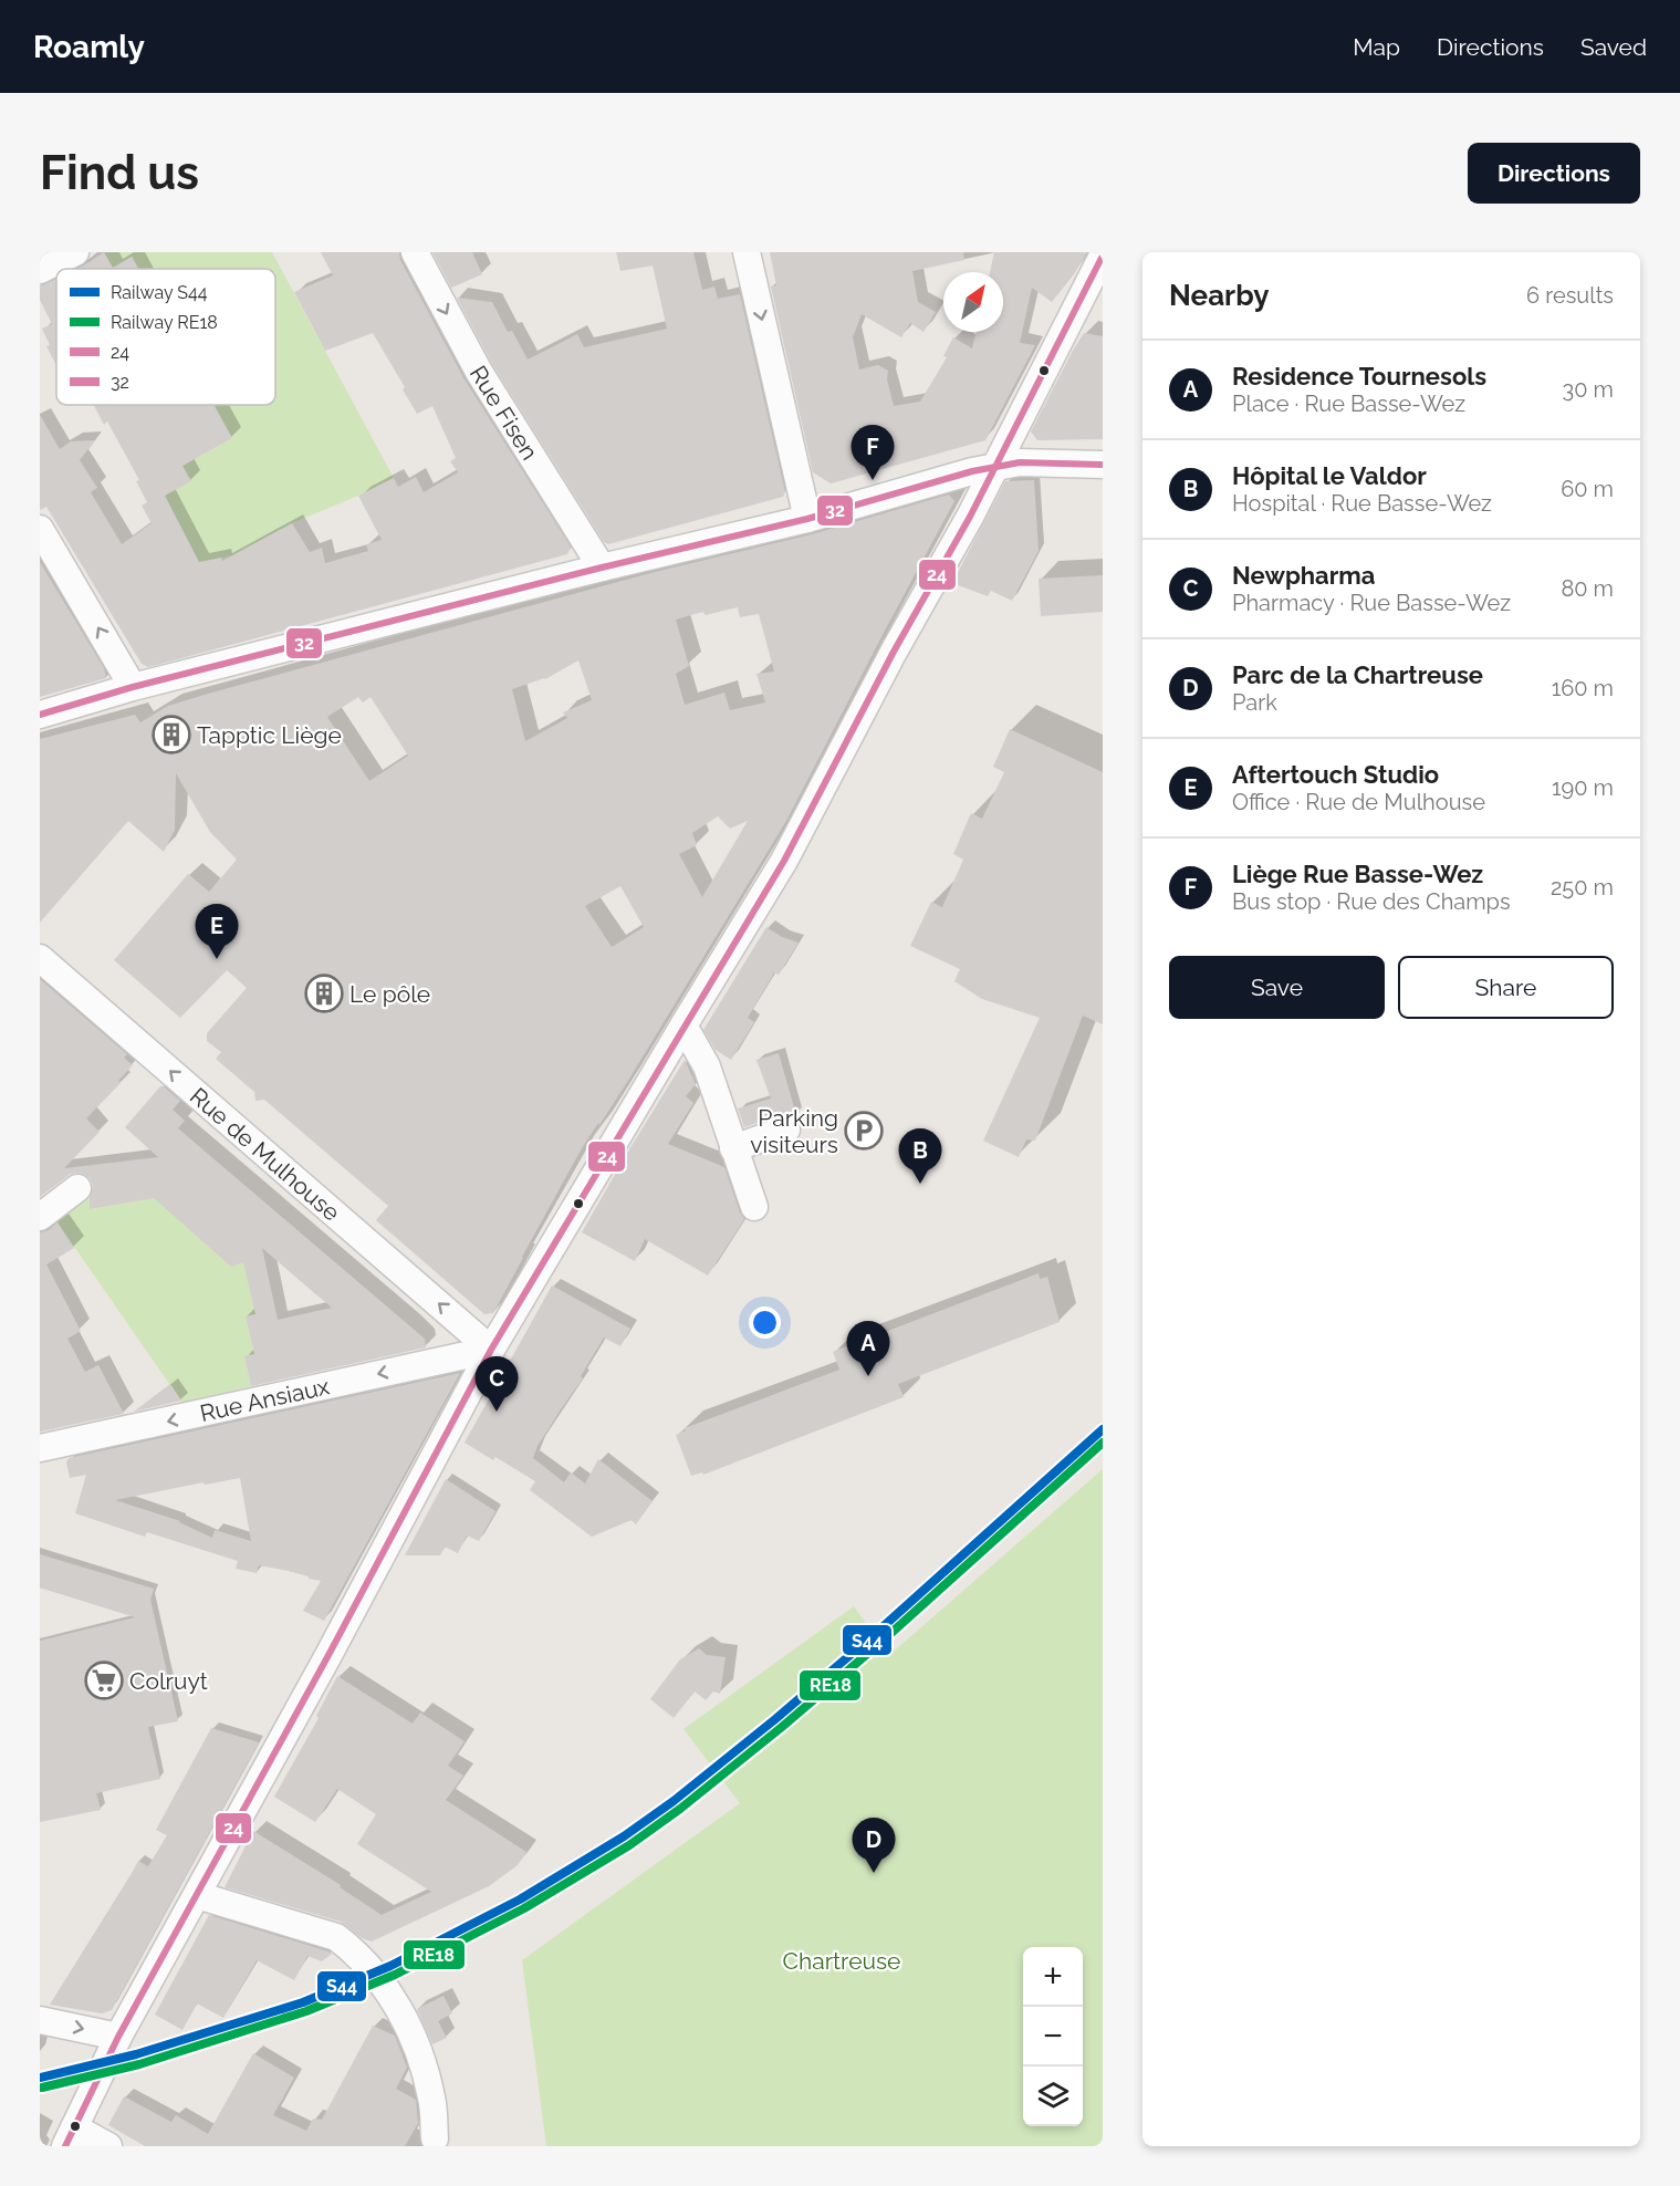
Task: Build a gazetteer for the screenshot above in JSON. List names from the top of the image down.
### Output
{
  "streets": {
    "street": ["Rue Fisen", "Rue de Mulhouse", "Rue Ansiaux"]
  },
  "crossings": [
    ["Rue de Mulhouse", "Rue Ansiaux"]
  ],
  "one_way": ["Rue Fisen", "Rue de Mulhouse", "Rue Ansiaux"],
  "parks": ["Chartreuse"],
  "places": {
    "building": ["Tapptic Liège", "Le pôle"],
    "parking": ["Parking visiteurs"],
    "supermarket": ["Colruyt"]
  },
  "lines": [
    "transit line 24",
    "transit line 32",
    "rail line S44",
    "rail line RE18"
  ],
  "legend": [
    "Railway S44",
    "Railway RE18",
    "24",
    "32"
  ],
  "north": "top right",
  "page": {
    "header": "Roamly",
    "nav": ["Map", "Directions", "Saved"],
    "buttons": [
      "Directions",
      ["Save", "Share"]
    ],
    "title": "Find us",
    "heading": ["Nearby", "6 results"],
    "list": [
      {
        "mark": "A",
        "name": "Residence Tournesols",
        "note": "Place · Rue Basse-Wez",
        "value": "30 m"
      },
      {
        "mark": "B",
        "name": "Hôpital le Valdor",
        "note": "Hospital · Rue Basse-Wez",
        "value": "60 m"
      },
      {
        "mark": "C",
        "name": "Newpharma",
        "note": "Pharmacy · Rue Basse-Wez",
        "value": "80 m"
      },
      {
        "mark": "D",
        "name": "Parc de la Chartreuse",
        "note": "Park",
        "value": "160 m"
      },
      {
        "mark": "E",
        "name": "Aftertouch Studio",
        "note": "Office · Rue de Mulhouse",
        "value": "190 m"
      },
      {
        "mark": "F",
        "name": "Liège Rue Basse-Wez",
        "note": "Bus stop · Rue des Champs",
        "value": "250 m"
      }
    ],
    "pins": [
      "F",
      "E",
      "B",
      "A",
      "C",
      "D"
    ],
    "map_buttons": ["+", "−"]
  }
}
